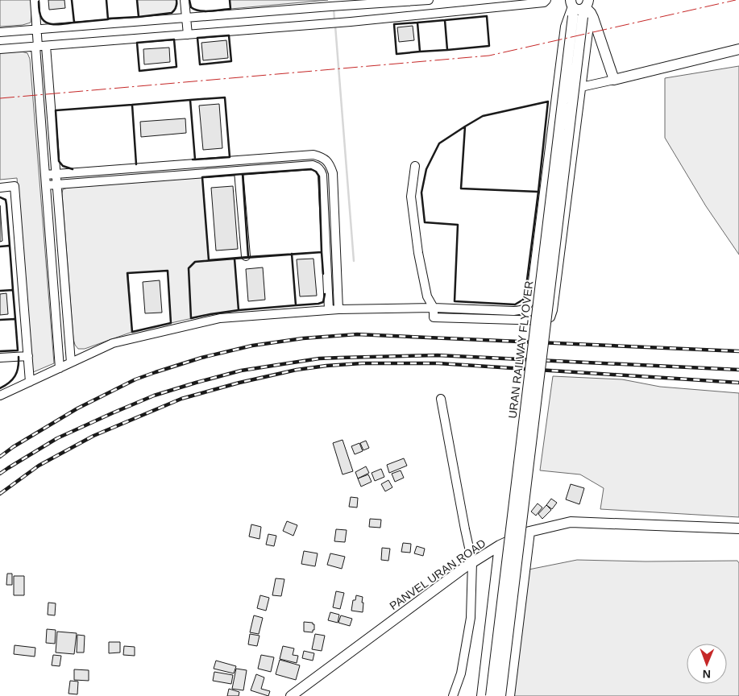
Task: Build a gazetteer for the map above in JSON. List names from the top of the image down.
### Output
{
  "streets": {
    "main road": ["URAN RAILWAY FLYOVER", "PANVEL URAN ROAD"]
  },
  "north": "bottom"
}
